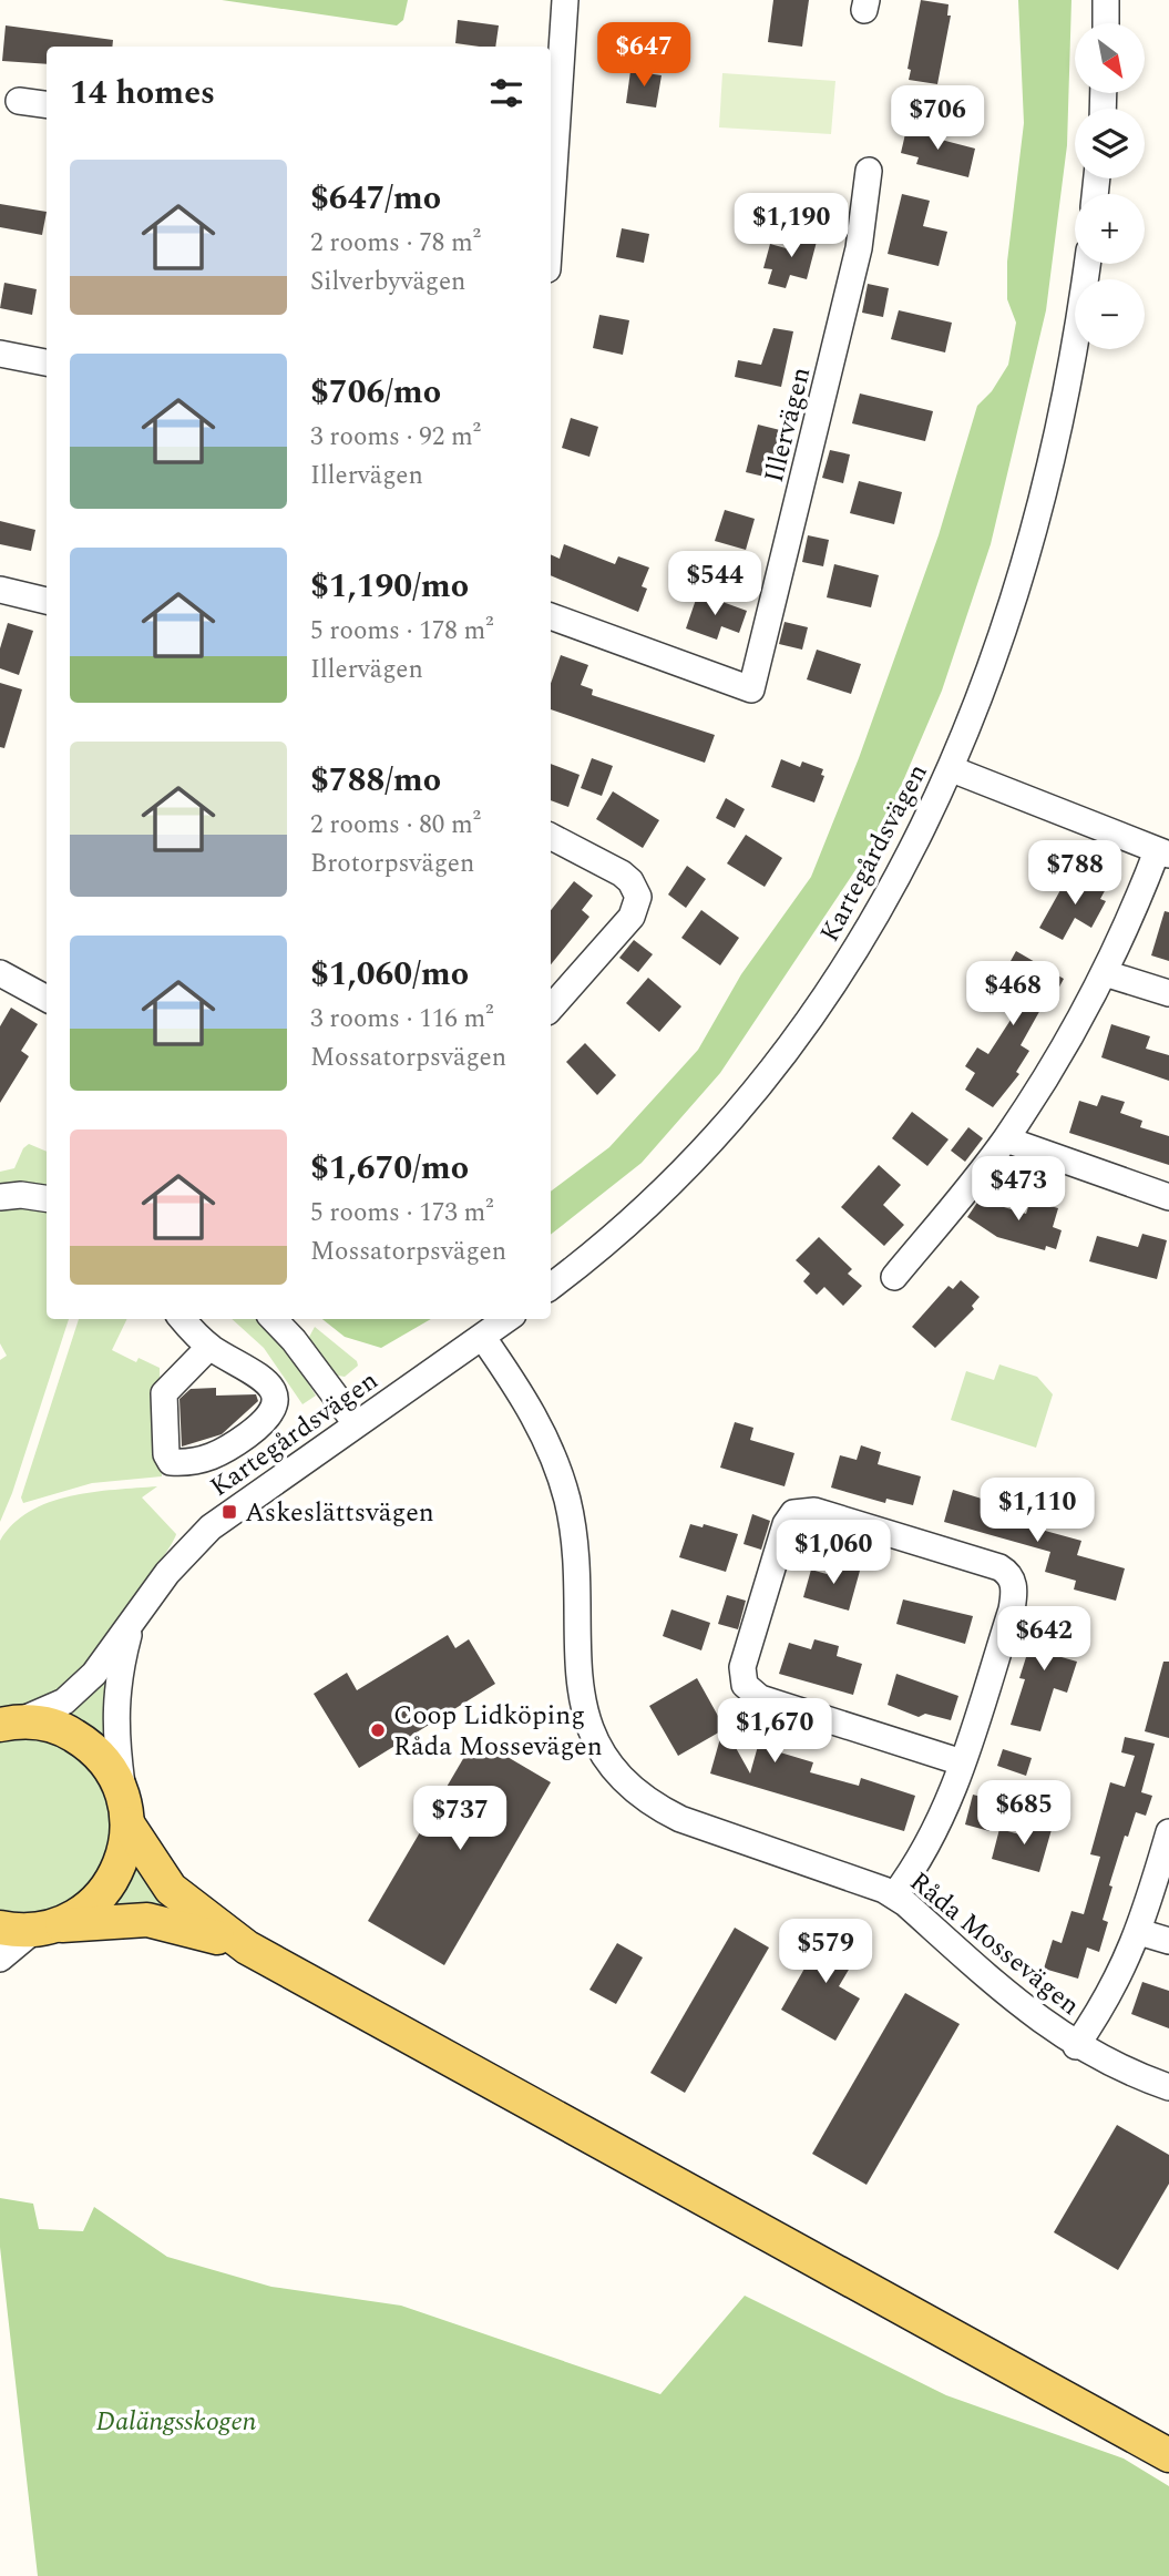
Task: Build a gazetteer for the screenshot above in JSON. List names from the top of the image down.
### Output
{
  "streets": {
    "street": ["Illervägen", "Kartegårdsvägen", "Råda Mossevägen"]
  },
  "crossings": [
    ["Kartegårdsvägen", "Råda Mossevägen"]
  ],
  "parks": ["Dalängsskogen"],
  "places": {
    "transit": ["Askeslättsvägen"],
    "other": ["Coop Lidköping Råda Mossevägen"]
  },
  "north": "bottom right",
  "page": {
    "price": [
      "$647",
      "$706",
      "$1,190",
      "$544",
      "$788",
      "$468",
      "$473",
      "$1,110",
      "$1,060",
      "$642",
      "$1,670",
      "$685",
      "$737",
      "$579"
    ],
    "map_buttons": ["+", "−"],
    "heading": "14 homes",
    "list": [
      {
        "name": "$647/mo",
        "note": "2 rooms · 78 m² · Silverbyvägen"
      },
      {
        "name": "$706/mo",
        "note": "3 rooms · 92 m² · Illervägen"
      },
      {
        "name": "$1,190/mo",
        "note": "5 rooms · 178 m² · Illervägen"
      },
      {
        "name": "$788/mo",
        "note": "2 rooms · 80 m² · Brotorpsvägen"
      },
      {
        "name": "$1,060/mo",
        "note": "3 rooms · 116 m² · Mossatorpsvägen"
      },
      {
        "name": "$1,670/mo",
        "note": "5 rooms · 173 m² · Mossatorpsvägen"
      }
    ]
  }
}
